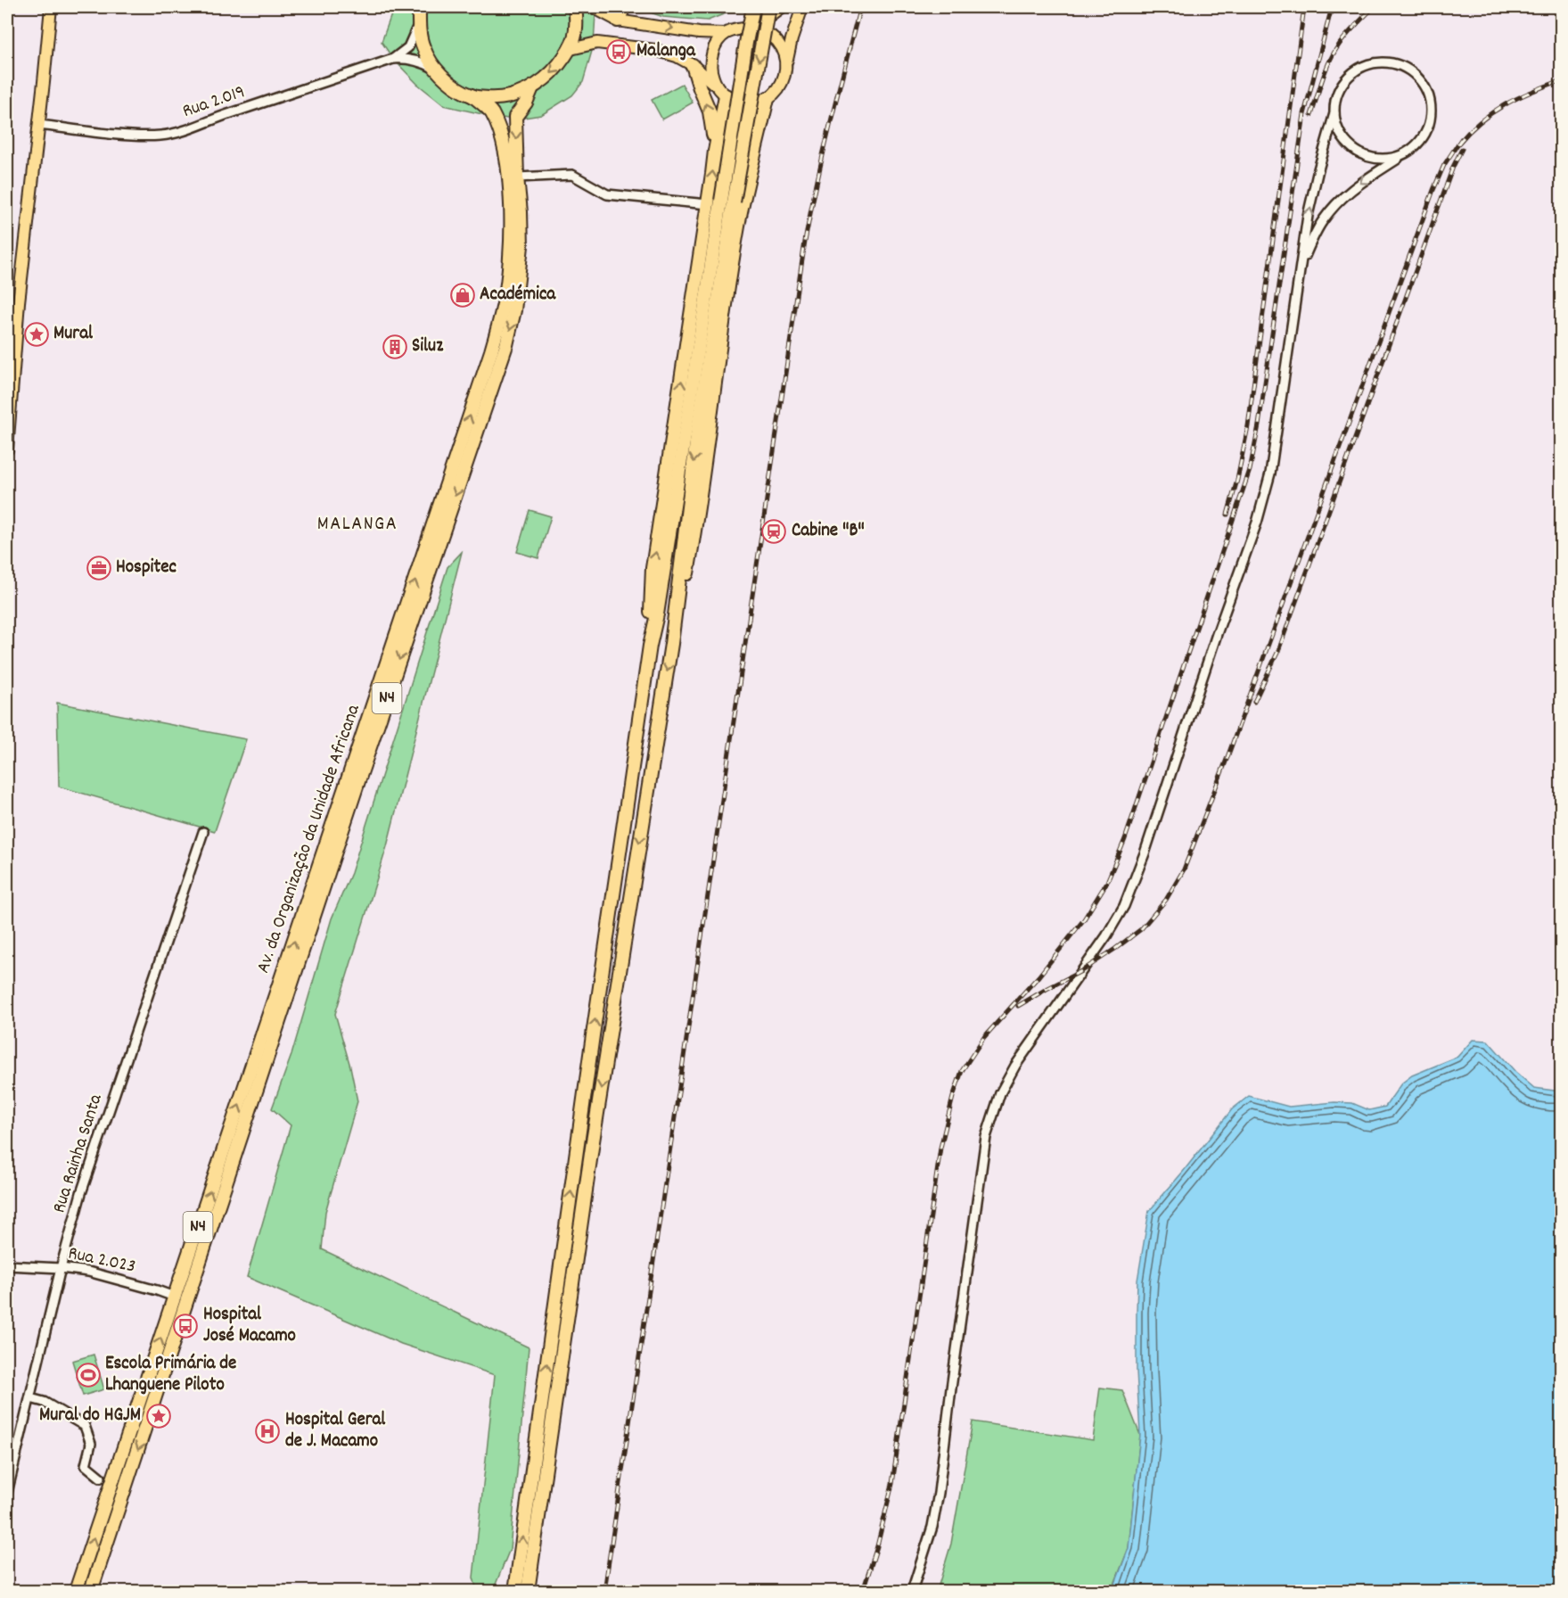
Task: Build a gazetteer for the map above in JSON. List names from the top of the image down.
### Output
{
  "streets": {
    "highway": ["N4", "Av. da Organização da Unidade Africana"],
    "street": ["Rua 2.019", "Rua Rainha Santa", "Rua 2.023"]
  },
  "crossings": [
    ["N4", "Av. da Organização da Unidade Africana"],
    ["N4", "Rua 2.023"],
    ["Av. da Organização da Unidade Africana", "Rua 2.023"],
    ["Rua Rainha Santa", "Rua 2.023"]
  ],
  "districts": ["MALANGA"],
  "places": {
    "bus stop": ["Malanga", "Hospital José Macamo"],
    "shop": ["Académica"],
    "place": ["Mural", "Mural do HGJM"],
    "building": ["Siluz"],
    "station": ["Cabine \"B\""],
    "office": ["Hospitec"],
    "sports": ["Escola Primária de Lhanguene Piloto"],
    "hospital": ["Hospital Geral de J. Macamo"]
  }
}
